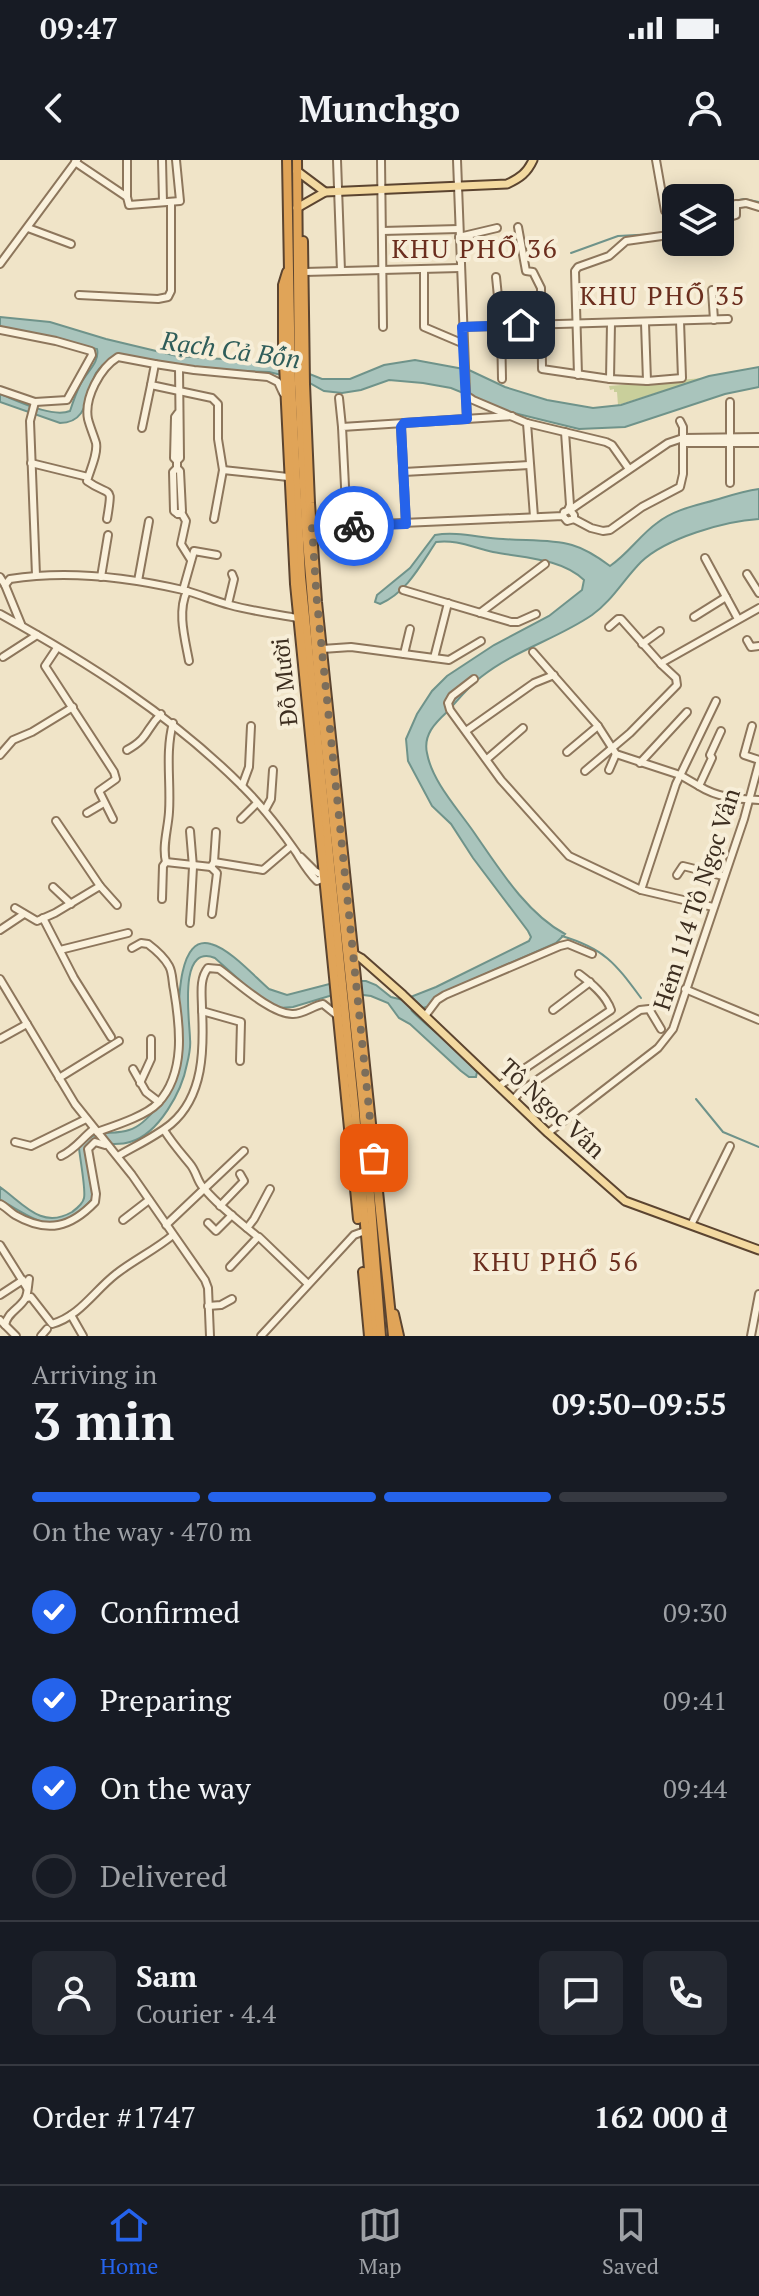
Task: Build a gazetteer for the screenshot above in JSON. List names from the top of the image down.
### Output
{
  "streets": {
    "highway": ["Đỗ Mười"],
    "main road": ["Tô Ngọc Vân"],
    "street": ["Hẻm 114 Tô Ngọc Vân"]
  },
  "crossings": [
    ["Đỗ Mười", "Tô Ngọc Vân"],
    ["Hẻm 114 Tô Ngọc Vân", "Tô Ngọc Vân"]
  ],
  "districts": ["KHU PHỐ 36", "KHU PHỐ 35", "KHU PHỐ 56"],
  "water": ["Rạch Cả Bốn"],
  "page": {
    "status": "09:47",
    "header": "Munchgo",
    "heading": ["3 min", "Arriving in", "09:50–09:55"],
    "panel": [
      "Sam",
      "Courier · 4.4",
      "Order #1747",
      "162 000 ₫"
    ],
    "bar": "On the way · 470 m",
    "list": [
      ["Confirmed", "09:30"],
      ["Preparing", "09:41"],
      ["On the way", "09:44"],
      "Delivered"
    ],
    "tabs": ["Home", "Map", "Saved"]
  }
}
